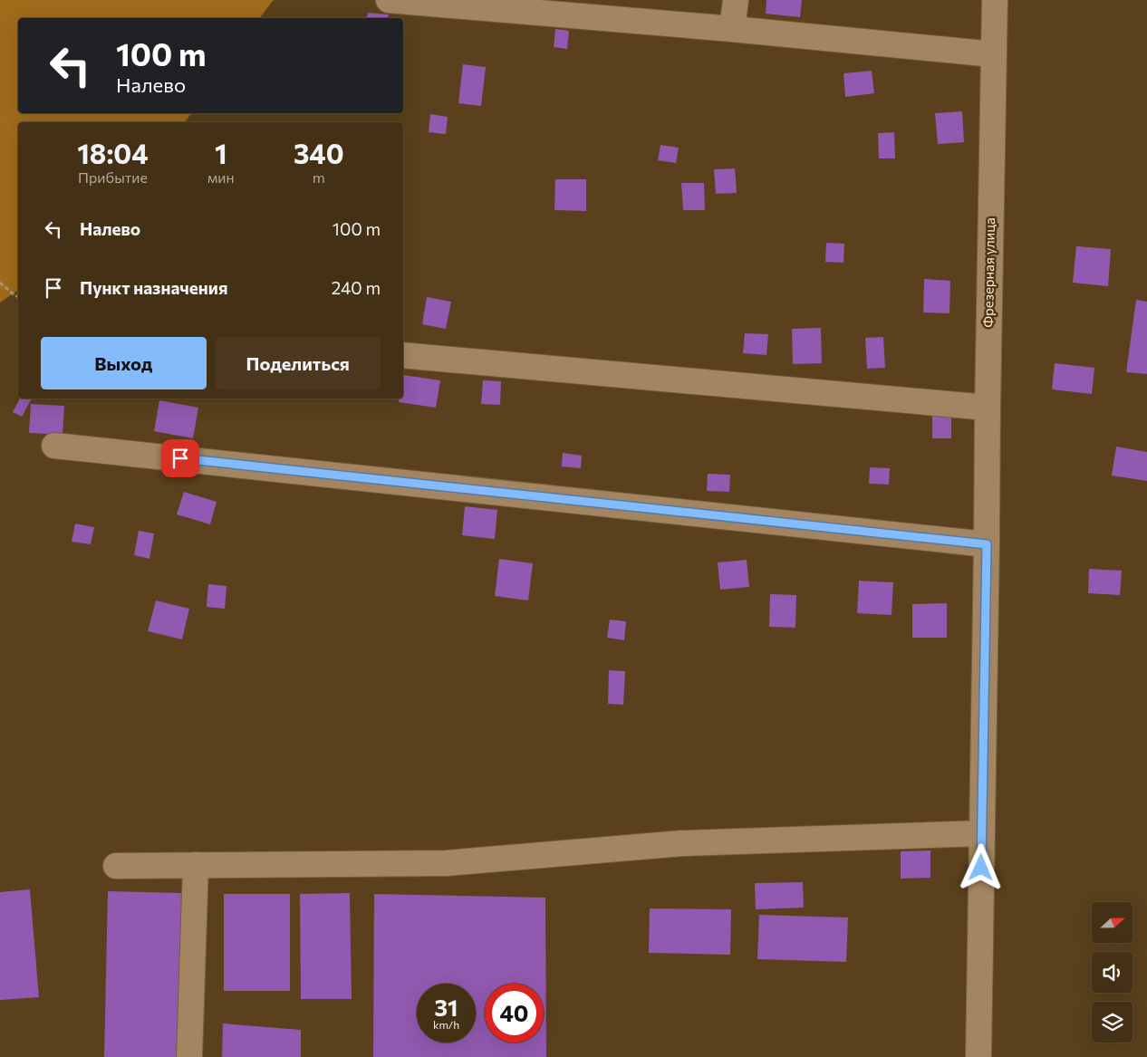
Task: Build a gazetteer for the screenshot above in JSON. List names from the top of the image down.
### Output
{
  "streets": {
    "street": ["Фрезерная улица"]
  },
  "north": "right",
  "page": {
    "turn": ["100 m", "Налево"],
    "eta": [
      "18:04",
      "Прибытие",
      "1",
      "мин",
      "340",
      "m"
    ],
    "list": [
      {
        "name": "Налево",
        "value": "100 m"
      },
      {
        "name": "Пункт назначения",
        "value": "240 m"
      }
    ],
    "buttons": ["Выход", "Поделиться"],
    "speed": "31 km/h",
    "limit": "40"
  }
}
